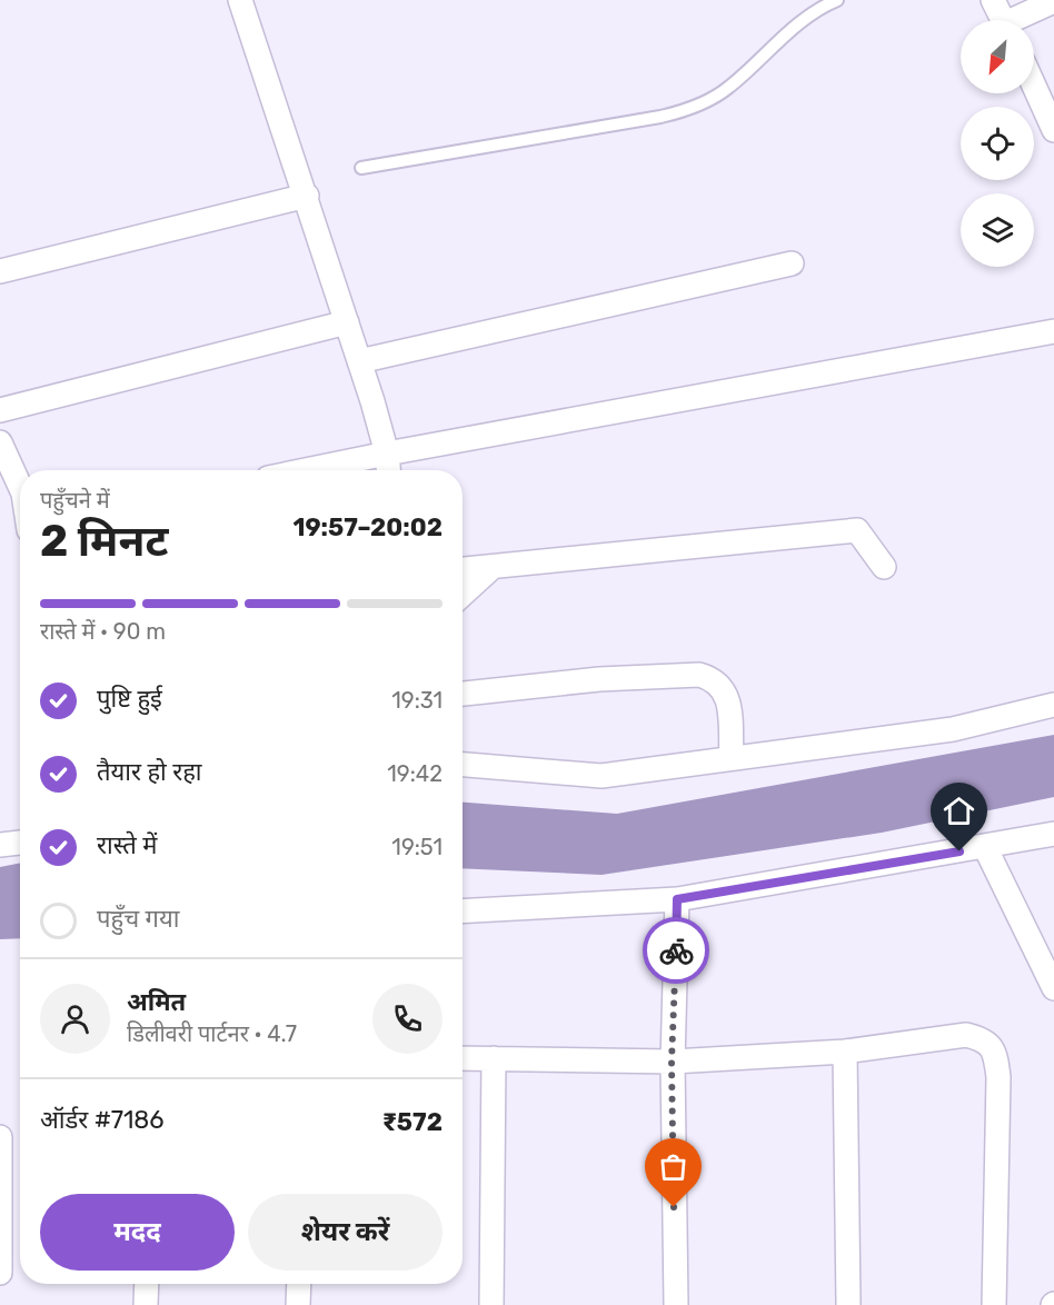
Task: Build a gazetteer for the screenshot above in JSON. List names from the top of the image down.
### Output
{
  "north": "bottom left",
  "page": {
    "heading": ["2 मिनट", "पहुँचने में", "19:57–20:02"],
    "panel": [
      "अमित",
      "डिलीवरी पार्टनर · 4.7",
      "ऑर्डर #7186",
      "₹572"
    ],
    "bar": "रास्ते में · 90 m",
    "list": [
      ["पुष्टि हुई", "19:31"],
      ["तैयार हो रहा", "19:42"],
      ["रास्ते में", "19:51"],
      "पहुँच गया"
    ],
    "buttons": ["मदद", "शेयर करें"]
  }
}
